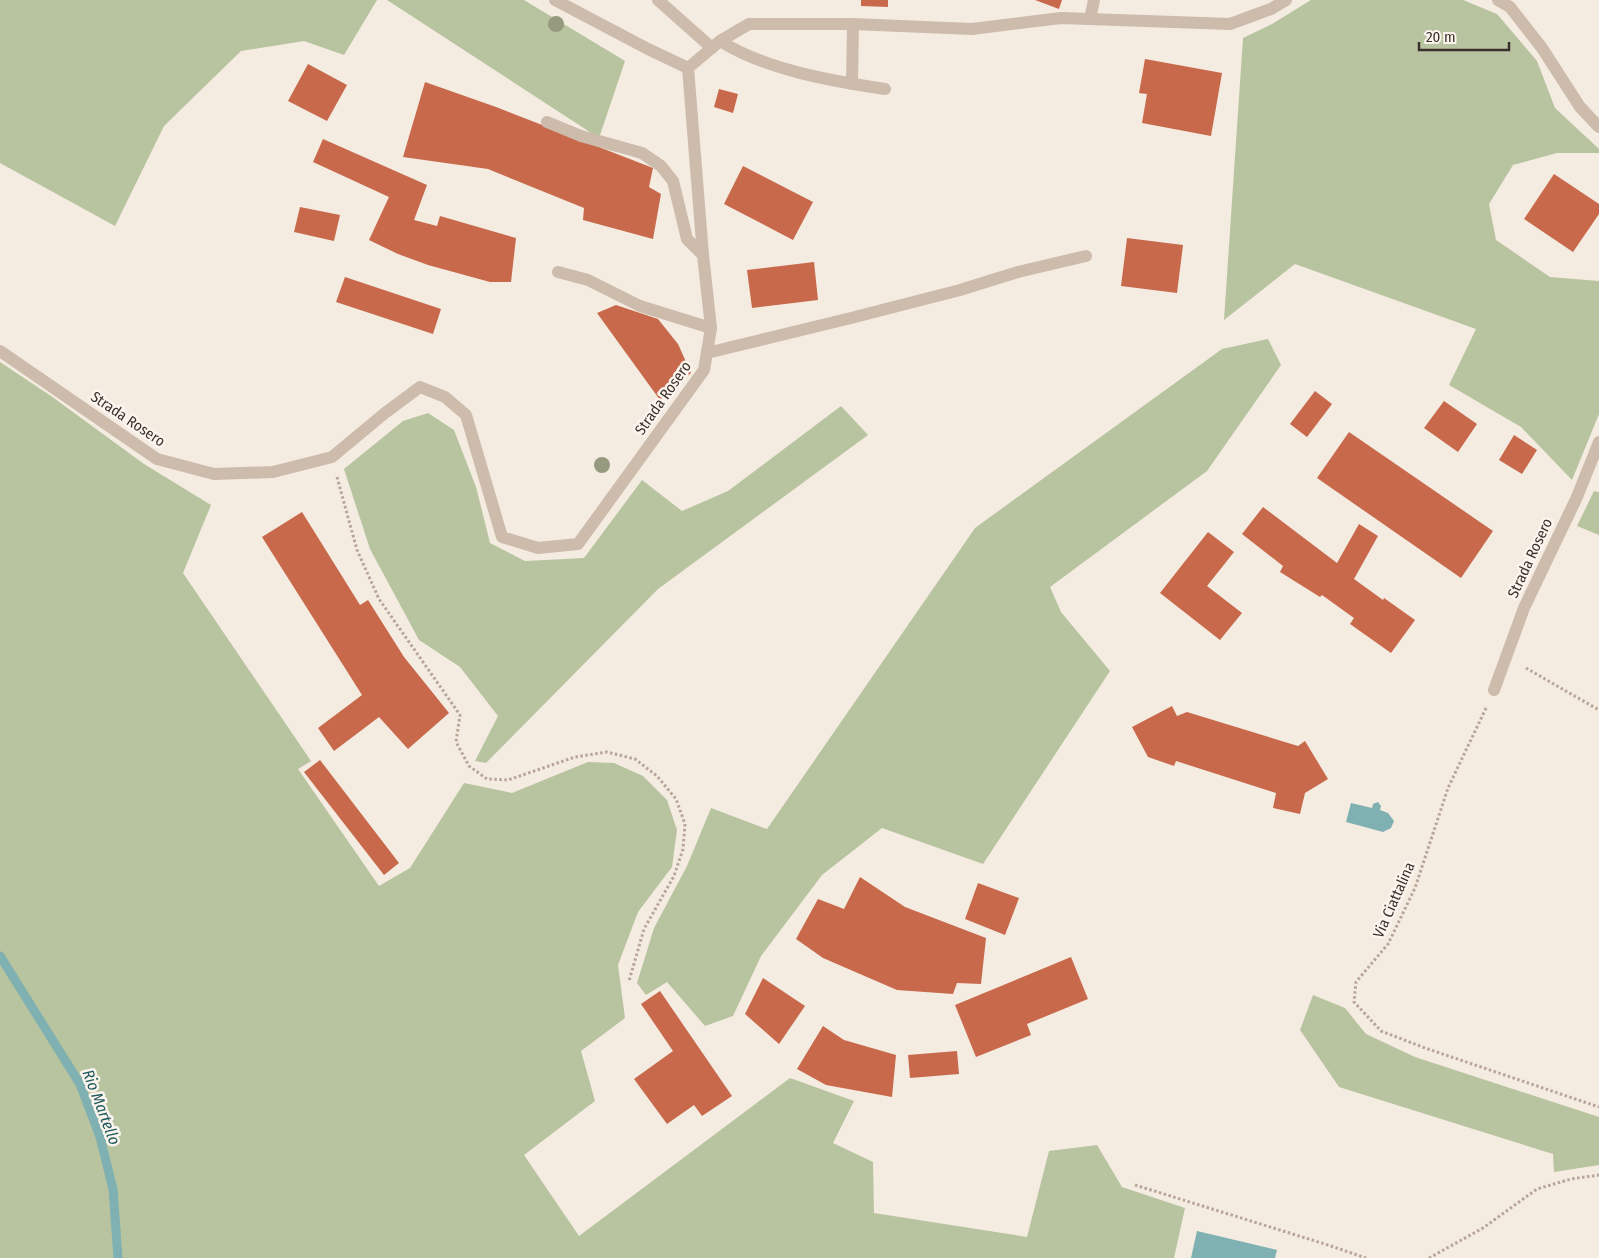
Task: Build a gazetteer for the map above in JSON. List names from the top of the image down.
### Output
{
  "streets": {
    "street": ["Strada Rosero"],
    "path": ["Via Ciattalina"]
  },
  "crossings": [
    ["Strada Rosero", "Via Ciattalina"]
  ],
  "water": ["Rio Martello"],
  "scale_bar": "20 m"
}
